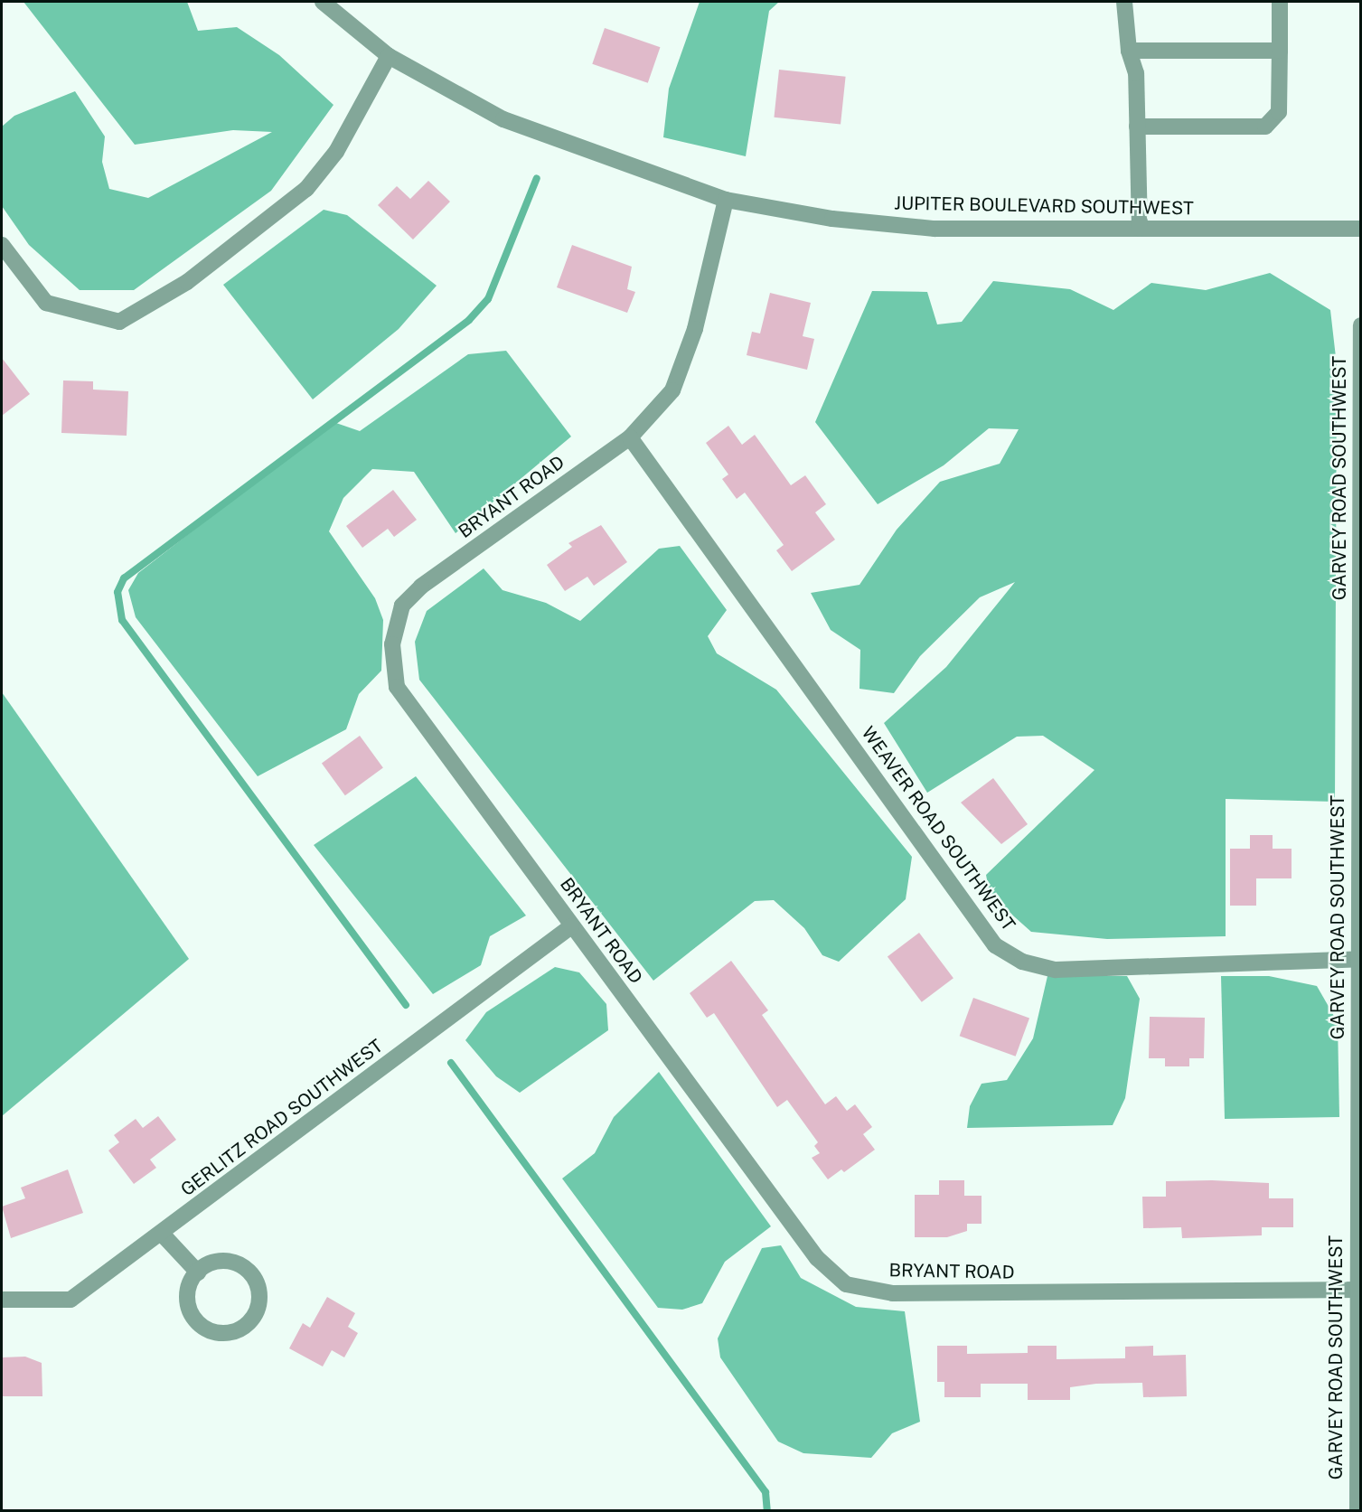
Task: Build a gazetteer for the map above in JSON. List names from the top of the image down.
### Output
{
  "streets": {
    "street": [
      "JUPITER BOULEVARD SOUTHWEST",
      "GARVEY ROAD SOUTHWEST",
      "BRYANT ROAD",
      "WEAVER ROAD SOUTHWEST",
      "GERLITZ ROAD SOUTHWEST"
    ]
  },
  "crossings": [
    ["JUPITER BOULEVARD SOUTHWEST", "BRYANT ROAD"],
    ["GARVEY ROAD SOUTHWEST", "BRYANT ROAD"],
    ["GARVEY ROAD SOUTHWEST", "WEAVER ROAD SOUTHWEST"],
    ["BRYANT ROAD", "WEAVER ROAD SOUTHWEST"],
    ["BRYANT ROAD", "GERLITZ ROAD SOUTHWEST"]
  ]
}
